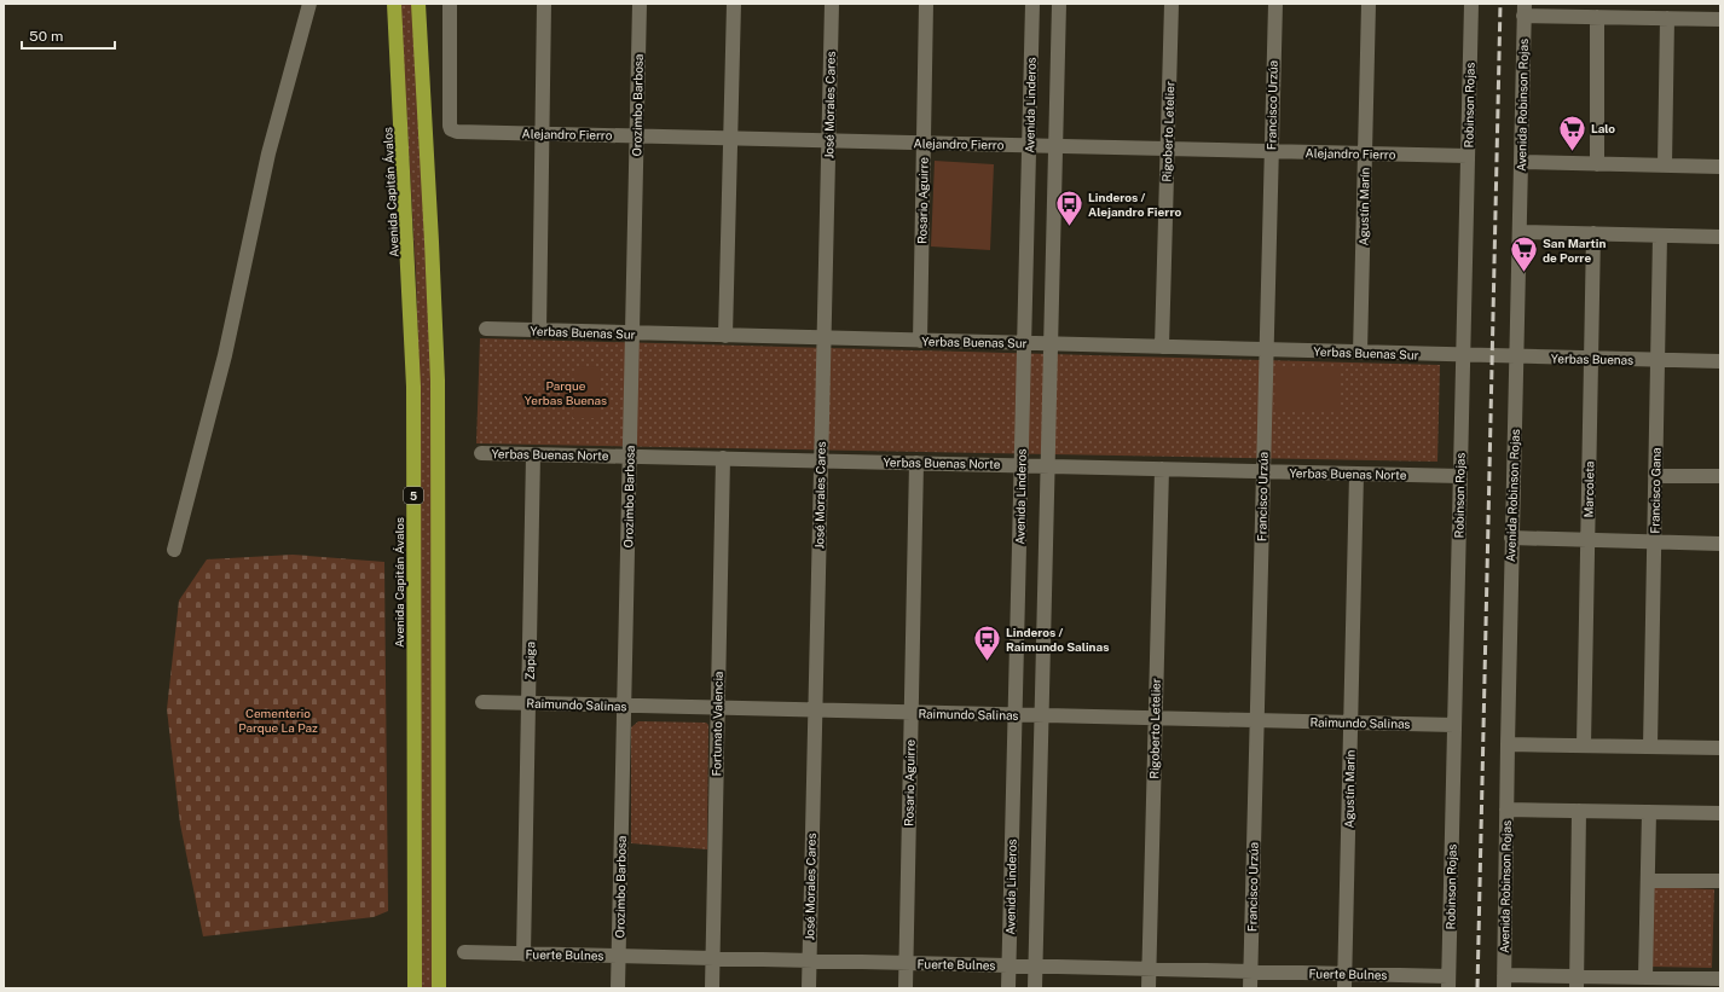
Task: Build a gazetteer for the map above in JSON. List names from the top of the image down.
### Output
{
  "streets": {
    "highway": ["Avenida Capitán Ávalos", "5"],
    "street": [
      "Orozimbo Barbosa",
      "José Morales Cares",
      "Avenida Linderos",
      "Francisco Urzúa",
      "Robinson Rojas",
      "Avenida Robinson Rojas",
      "Rigoberto Letelier",
      "Alejandro Fierro",
      "Rosario Aguirre",
      "Agustín Marín",
      "Yerbas Buenas Sur",
      "Yerbas Buenas",
      "Yerbas Buenas Norte",
      "Marcoleta",
      "Francisco Gana",
      "Zapiga",
      "Raimundo Salinas",
      "Fortunato Valencia",
      "Fuerte Bulnes"
    ]
  },
  "crossings": [
    ["Orozimbo Barbosa", "Alejandro Fierro"],
    ["Orozimbo Barbosa", "Yerbas Buenas Sur"],
    ["Orozimbo Barbosa", "Yerbas Buenas Norte"],
    ["Orozimbo Barbosa", "Raimundo Salinas"],
    ["Orozimbo Barbosa", "Fuerte Bulnes"],
    ["José Morales Cares", "Alejandro Fierro"],
    ["José Morales Cares", "Yerbas Buenas Sur"],
    ["José Morales Cares", "Yerbas Buenas Norte"],
    ["José Morales Cares", "Raimundo Salinas"],
    ["José Morales Cares", "Fuerte Bulnes"],
    ["Avenida Linderos", "Alejandro Fierro"],
    ["Avenida Linderos", "Yerbas Buenas Sur"],
    ["Avenida Linderos", "Yerbas Buenas Norte"],
    ["Avenida Linderos", "Raimundo Salinas"],
    ["Avenida Linderos", "Fuerte Bulnes"],
    ["Francisco Urzúa", "Alejandro Fierro"],
    ["Francisco Urzúa", "Yerbas Buenas Sur"],
    ["Francisco Urzúa", "Yerbas Buenas Norte"],
    ["Francisco Urzúa", "Raimundo Salinas"],
    ["Francisco Urzúa", "Fuerte Bulnes"],
    ["Robinson Rojas", "Alejandro Fierro"],
    ["Robinson Rojas", "Yerbas Buenas Sur"],
    ["Robinson Rojas", "Yerbas Buenas"],
    ["Robinson Rojas", "Yerbas Buenas Norte"],
    ["Robinson Rojas", "Raimundo Salinas"],
    ["Robinson Rojas", "Fuerte Bulnes"],
    ["Avenida Robinson Rojas", "Yerbas Buenas"],
    ["Rigoberto Letelier", "Alejandro Fierro"],
    ["Rigoberto Letelier", "Yerbas Buenas Sur"],
    ["Rigoberto Letelier", "Yerbas Buenas Norte"],
    ["Rigoberto Letelier", "Raimundo Salinas"],
    ["Rigoberto Letelier", "Fuerte Bulnes"],
    ["Alejandro Fierro", "Rosario Aguirre"],
    ["Alejandro Fierro", "Agustín Marín"],
    ["Rosario Aguirre", "Yerbas Buenas Sur"],
    ["Rosario Aguirre", "Yerbas Buenas Norte"],
    ["Rosario Aguirre", "Raimundo Salinas"],
    ["Rosario Aguirre", "Fuerte Bulnes"],
    ["Agustín Marín", "Yerbas Buenas Sur"],
    ["Agustín Marín", "Yerbas Buenas Norte"],
    ["Agustín Marín", "Raimundo Salinas"],
    ["Agustín Marín", "Fuerte Bulnes"],
    ["Yerbas Buenas Sur", "Yerbas Buenas"],
    ["Yerbas Buenas", "Marcoleta"],
    ["Yerbas Buenas", "Francisco Gana"],
    ["Yerbas Buenas Norte", "Zapiga"],
    ["Yerbas Buenas Norte", "Fortunato Valencia"],
    ["Zapiga", "Raimundo Salinas"],
    ["Zapiga", "Fuerte Bulnes"],
    ["Raimundo Salinas", "Fortunato Valencia"],
    ["Fortunato Valencia", "Fuerte Bulnes"]
  ],
  "parks": ["Parque Yerbas Buenas", "Cementerio Parque La Paz"],
  "places": {
    "supermarket": ["Lalo", "San Martin de Porre"],
    "bus stop": ["Linderos / Alejandro Fierro", "Linderos / Raimundo Salinas"]
  },
  "scale_bar": "50 m"
}
